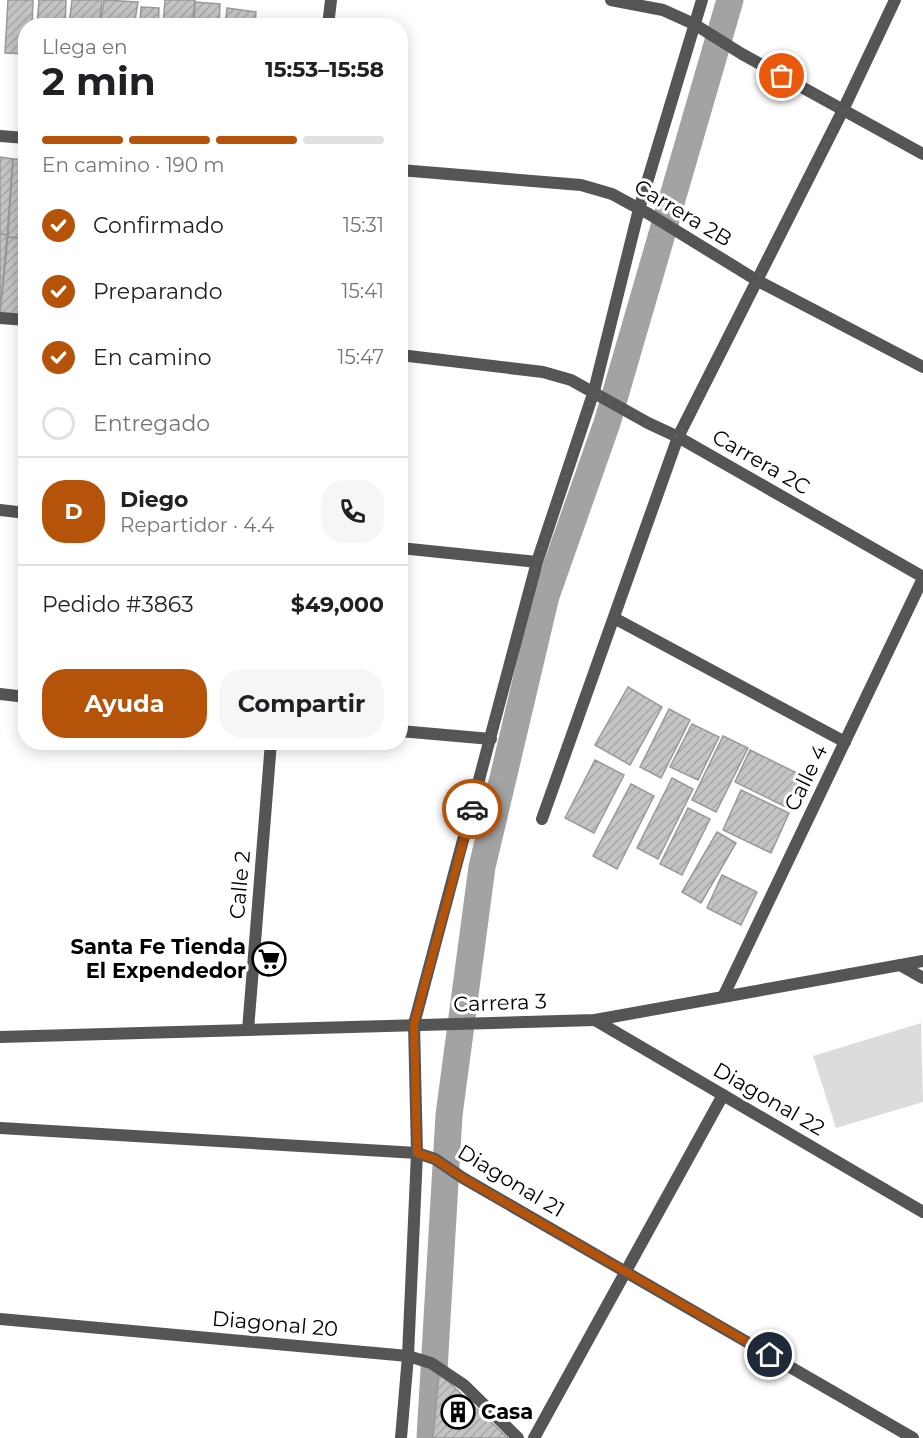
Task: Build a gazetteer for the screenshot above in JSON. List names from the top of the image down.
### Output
{
  "streets": {
    "street": [
      "Carrera 2B",
      "Carrera 2C",
      "Calle 4",
      "Calle 2",
      "Carrera 3",
      "Diagonal 22",
      "Diagonal 21",
      "Diagonal 20"
    ]
  },
  "crossings": [
    ["Carrera 2C", "Calle 4"],
    ["Calle 4", "Carrera 3"],
    ["Calle 2", "Carrera 3"],
    ["Carrera 3", "Diagonal 22"]
  ],
  "places": {
    "supermarket": ["Santa Fe Tienda El Expendedor"],
    "building": ["Casa"]
  },
  "page": {
    "heading": ["2 min", "Llega en", "15:53–15:58"],
    "panel": [
      "Diego",
      "Repartidor · 4.4",
      "Pedido #3863",
      "$49,000"
    ],
    "bar": "En camino · 190 m",
    "list": [
      ["Confirmado", "15:31"],
      ["Preparando", "15:41"],
      ["En camino", "15:47"],
      "Entregado"
    ],
    "round": "D",
    "buttons": ["Ayuda", "Compartir"]
  }
}
